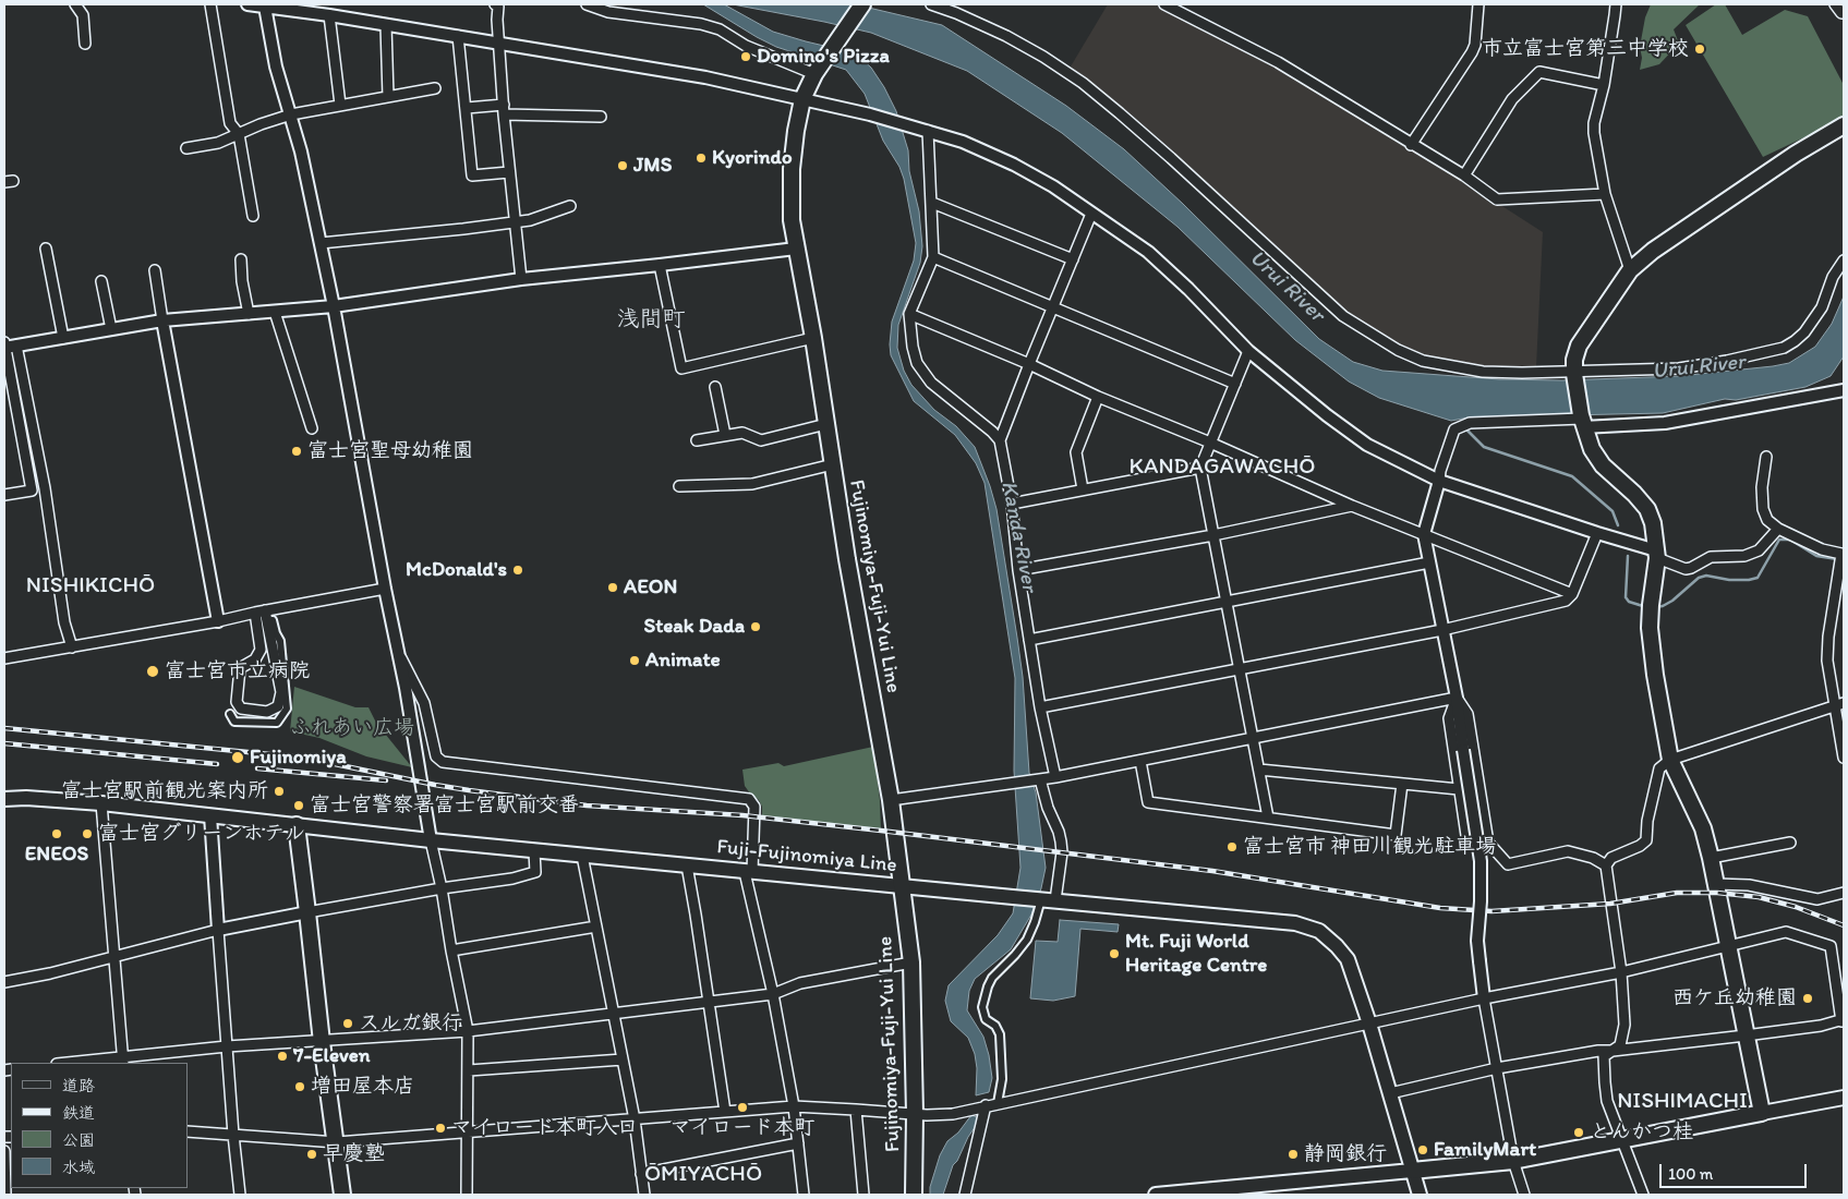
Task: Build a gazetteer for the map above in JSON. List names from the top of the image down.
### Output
{
  "streets": {
    "main road": ["Fujinomiya-Fuji-Yui Line", "Fuji-Fujinomiya Line"]
  },
  "crossings": [
    ["Fujinomiya-Fuji-Yui Line", "Fuji-Fujinomiya Line"]
  ],
  "districts": [
    "浅間町",
    "KANDAGAWACHŌ",
    "NISHIKICHŌ",
    "NISHIMACHI",
    "ŌMIYACHŌ"
  ],
  "water": ["Urui River", "Kanda River"],
  "parks": ["ふれあい広場"],
  "places": [
    "市立富士宮第三中学校",
    "Domino's Pizza",
    "Kyorindo",
    "JMS",
    "富士宮聖母幼稚園",
    "McDonald's",
    "AEON",
    "Steak Dada",
    "Animate",
    "富士宮市立病院",
    "Fujinomiya",
    "富士宮駅前観光案内所",
    "富士宮警察署富士宮駅前交番",
    "ENEOS",
    "富士宮グリーンホテル",
    "富士宮市 神田川観光駐車場",
    "Mt. Fuji World Heritage Centre",
    "西ケ丘幼稚園",
    "スルガ銀行",
    "7-Eleven",
    "増田屋本店",
    "マイロード本町",
    "マイロード本町入口",
    "とんかつ桂",
    "FamilyMart",
    "早慶塾",
    "静岡銀行"
  ],
  "legend": [
    "道路",
    "鉄道",
    "公園",
    "水域"
  ],
  "scale_bar": "100 m"
}
